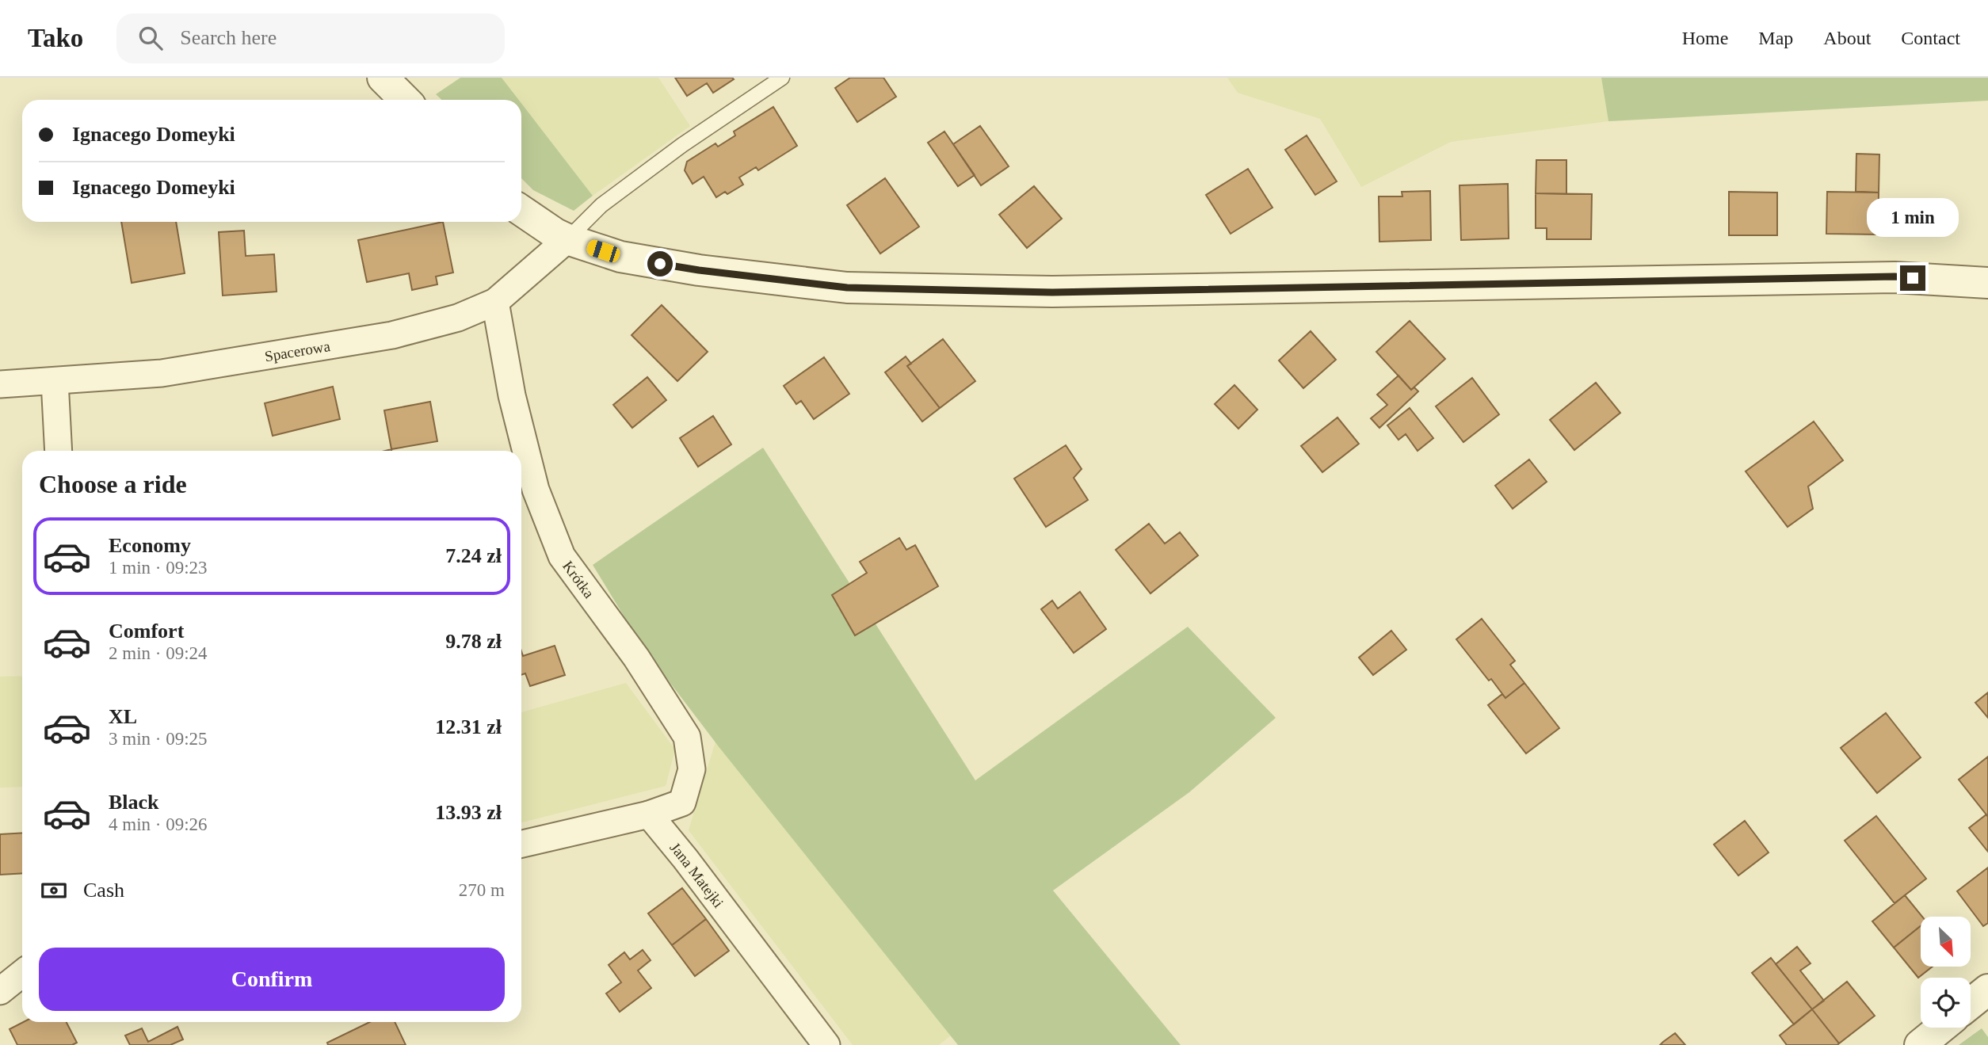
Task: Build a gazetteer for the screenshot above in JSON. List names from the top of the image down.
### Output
{
  "streets": {
    "street": ["Spacerowa", "Krótka", "Jana Matejki"]
  },
  "crossings": [
    ["Spacerowa", "Krótka"],
    ["Krótka", "Jana Matejki"]
  ],
  "north": "bottom right",
  "page": {
    "header": "Tako",
    "search": "Search here",
    "nav": [
      "Home",
      "Map",
      "About",
      "Contact"
    ],
    "banner": ["Ignacego Domeyki", "Ignacego Domeyki"],
    "bubble": "1 min",
    "heading": "Choose a ride",
    "list": [
      {
        "name": "Economy",
        "note": "1 min · 09:23",
        "value": "7.24 zł"
      },
      {
        "name": "Comfort",
        "note": "2 min · 09:24",
        "value": "9.78 zł"
      },
      {
        "name": "XL",
        "note": "3 min · 09:25",
        "value": "12.31 zł"
      },
      {
        "name": "Black",
        "note": "4 min · 09:26",
        "value": "13.93 zł"
      }
    ],
    "pay": ["Cash", "270 m"],
    "buttons": "Confirm"
  }
}
